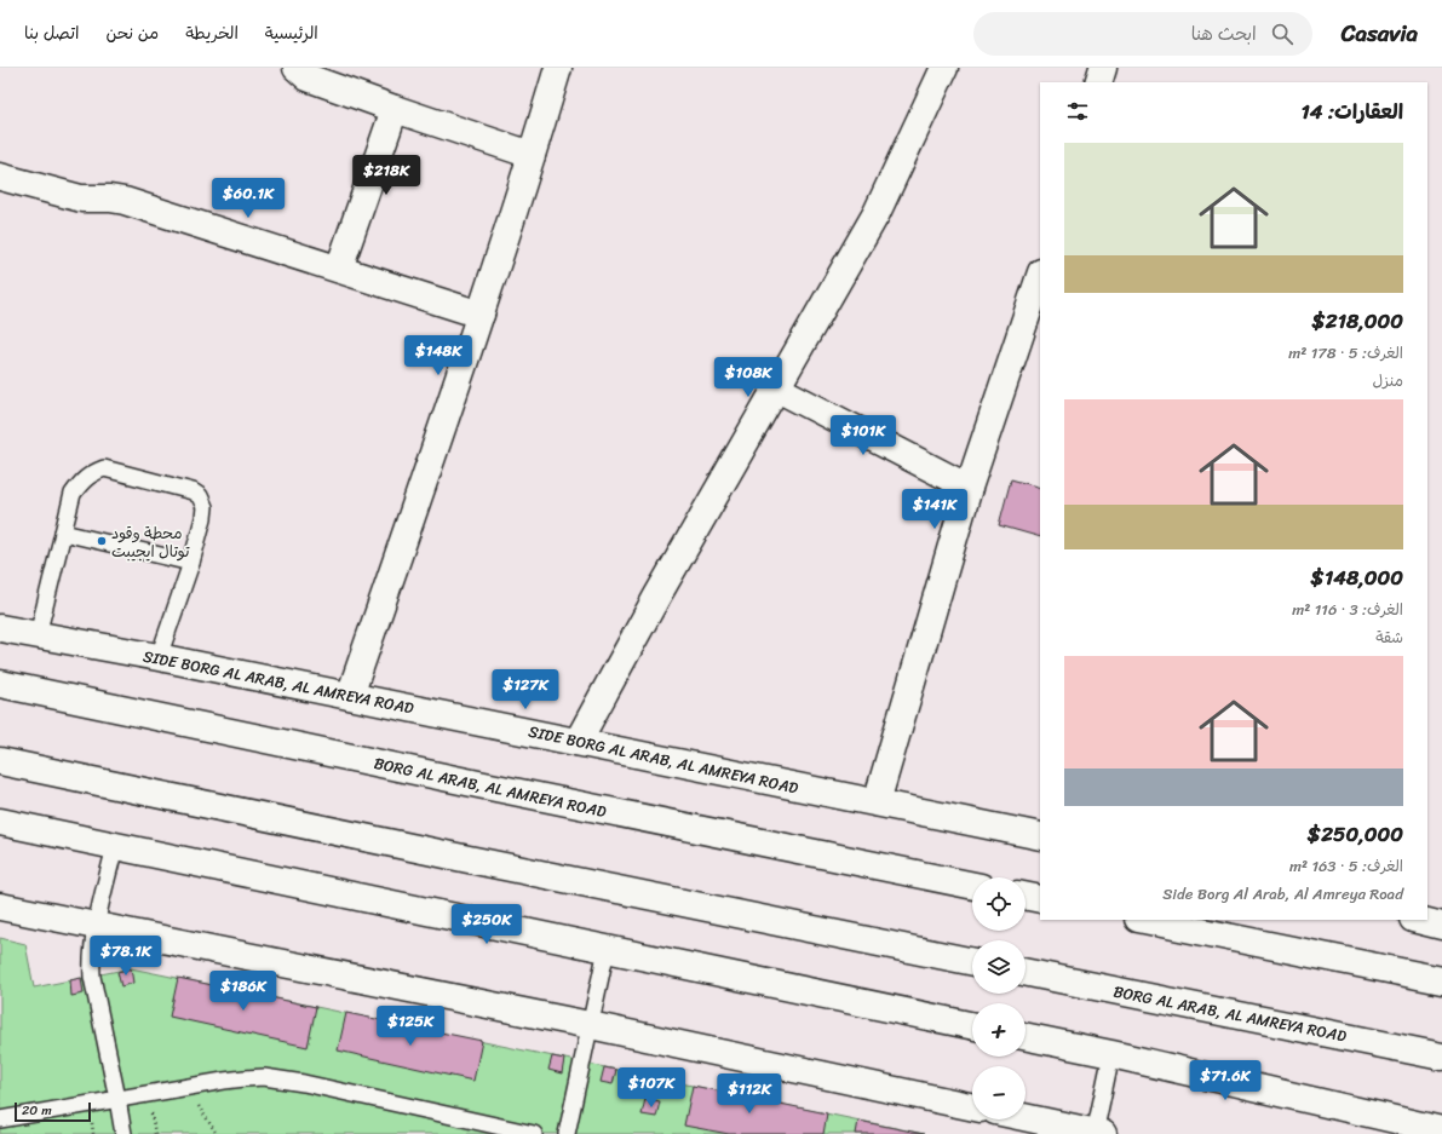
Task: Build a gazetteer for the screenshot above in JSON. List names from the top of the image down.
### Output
{
  "streets": {
    "main road": ["SIDE BORG AL ARAB, AL AMREYA ROAD", "BORG AL ARAB, AL AMREYA ROAD"]
  },
  "places": ["محطة وقود توتال ايجيبت"],
  "scale_bar": "20 m",
  "page": {
    "header": "Casavia",
    "search": "ابحث هنا",
    "nav": [
      "الرئيسية",
      "الخريطة",
      "من نحن",
      "اتصل بنا"
    ],
    "heading": "العقارات: 14",
    "list": [
      {
        "name": "$218,000",
        "note": "الغرف: 5 · 178 m² · منزل"
      },
      {
        "name": "$148,000",
        "note": "الغرف: 3 · 116 m² · شقة"
      },
      {
        "name": "$250,000",
        "note": "الغرف: 5 · 163 m² · Side Borg Al Arab, Al Amreya Road"
      }
    ],
    "price": [
      "$218K",
      "$60.1K",
      "$148K",
      "$108K",
      "$101K",
      "$141K",
      "$127K",
      "$250K",
      "$78.1K",
      "$186K",
      "$125K",
      "$71.6K",
      "$107K",
      "$112K"
    ],
    "map_buttons": ["+", "−"],
    "scale": "20 m"
  }
}
